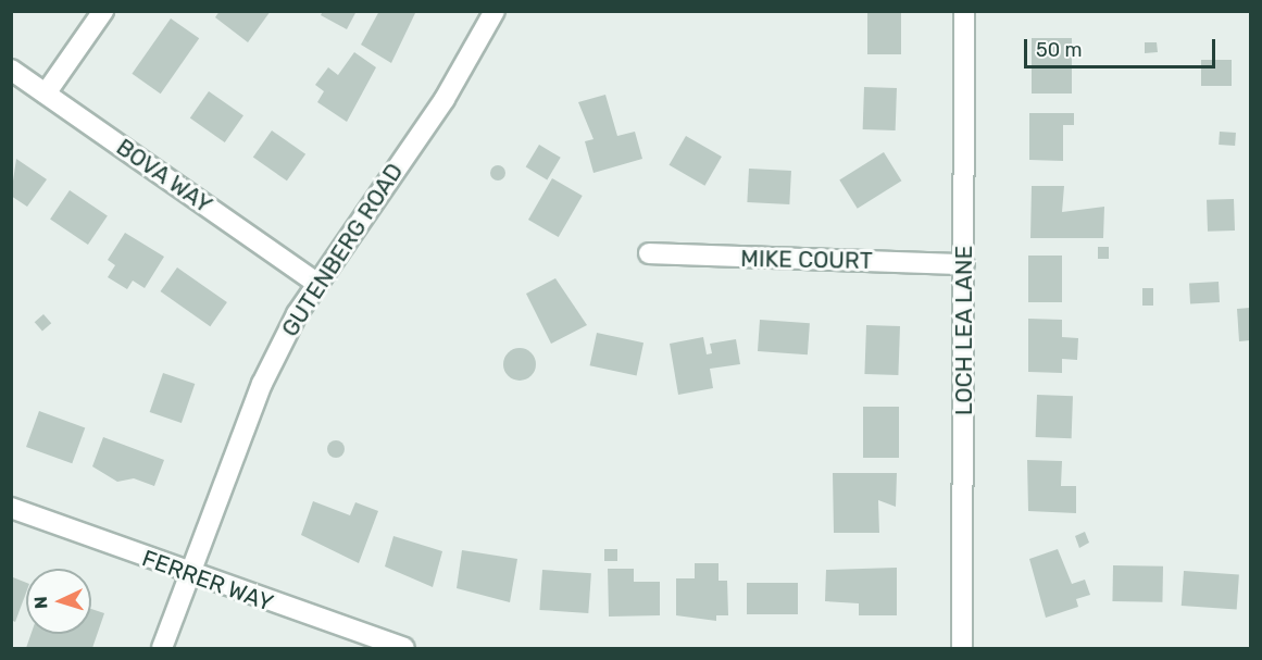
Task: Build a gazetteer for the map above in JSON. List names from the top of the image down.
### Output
{
  "streets": {
    "street": [
      "BOVA WAY",
      "GUTENBERG ROAD",
      "MIKE COURT",
      "LOCH LEA LANE",
      "FERRER WAY"
    ]
  },
  "crossings": [
    ["BOVA WAY", "GUTENBERG ROAD"],
    ["GUTENBERG ROAD", "FERRER WAY"],
    ["MIKE COURT", "LOCH LEA LANE"]
  ],
  "scale_bar": "50 m",
  "north": "left"
}
